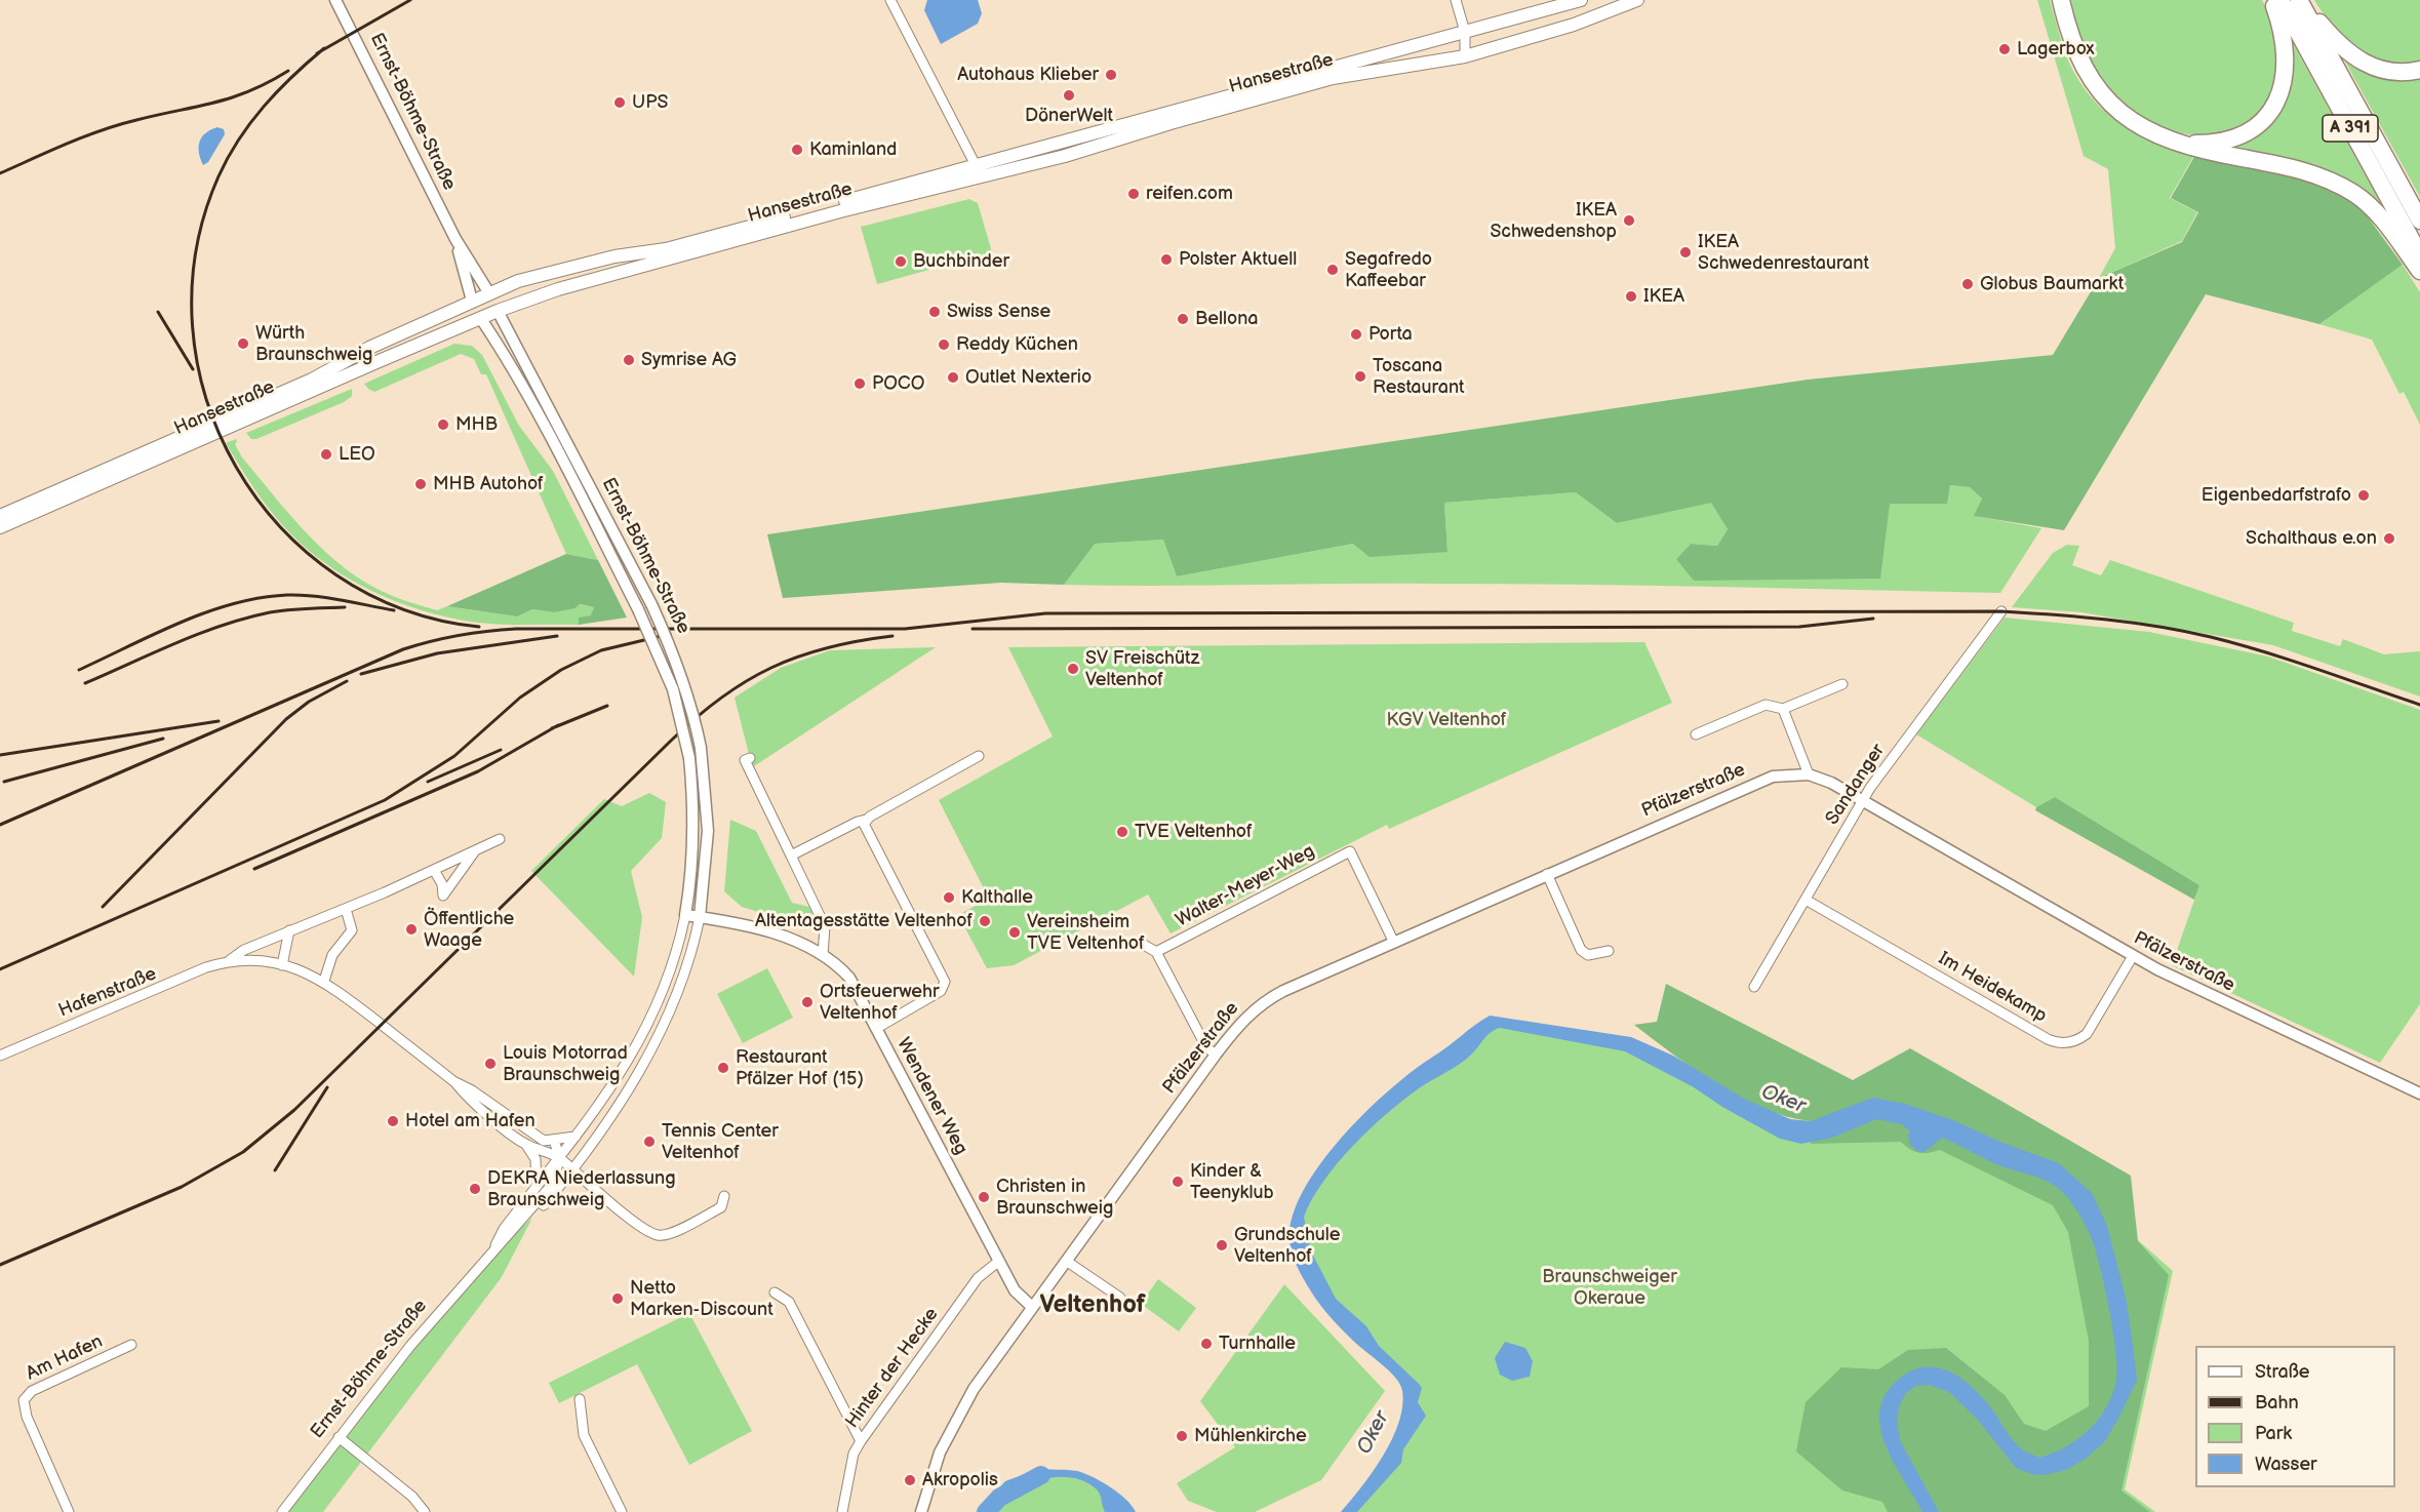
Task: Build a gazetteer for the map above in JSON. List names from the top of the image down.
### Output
{
  "streets": {
    "highway": ["A 391"],
    "main road": ["Hansestraße", "Ernst-Böhme-Straße"],
    "street": [
      "Sandanger",
      "Pfälzerstraße",
      "Walter-Meyer-Weg",
      "Im Heidekamp",
      "Hafenstraße",
      "Wendener Weg",
      "Am Hafen",
      "Hinter der Hecke"
    ]
  },
  "crossings": [
    ["Hansestraße", "Ernst-Böhme-Straße"],
    ["Ernst-Böhme-Straße", "Hafenstraße"],
    ["Ernst-Böhme-Straße", "Wendener Weg"],
    ["Sandanger", "Pfälzerstraße"],
    ["Sandanger", "Im Heidekamp"],
    ["Pfälzerstraße", "Walter-Meyer-Weg"],
    ["Pfälzerstraße", "Im Heidekamp"],
    ["Pfälzerstraße", "Wendener Weg"],
    ["Wendener Weg", "Hinter der Hecke"]
  ],
  "districts": ["Veltenhof"],
  "water": ["Oker"],
  "parks": ["KGV Veltenhof", "Braunschweiger Okeraue"],
  "places": [
    "Lagerbox",
    "Autohaus Klieber",
    "DönerWelt",
    "UPS",
    "Kaminland",
    "reifen.com",
    "IKEA Schwedenshop",
    "IKEA Schwedenrestaurant",
    "Polster Aktuell",
    "Buchbinder",
    "Segafredo Kaffeebar",
    "Globus Baumarkt",
    "IKEA",
    "Swiss Sense",
    "Bellona",
    "Porta",
    "Würth Braunschweig",
    "Reddy Küchen",
    "Symrise AG",
    "Toscana Restaurant",
    "Outlet Nexterio",
    "POCO",
    "MHB",
    "LEO",
    "MHB Autohof",
    "Eigenbedarfstrafo",
    "Schalthaus e.on",
    "SV Freischütz Veltenhof",
    "TVE Veltenhof",
    "Kalthalle",
    "Altentagesstätte Veltenhof",
    "Öffentliche Waage",
    "Vereinsheim TVE Veltenhof",
    "Ortsfeuerwehr Veltenhof",
    "Louis Motorrad Braunschweig",
    "Restaurant Pfälzer Hof (15)",
    "Hotel am Hafen",
    "Tennis Center Veltenhof",
    "Kinder & Teenyklub",
    "DEKRA Niederlassung Braunschweig",
    "Christen in Braunschweig",
    "Grundschule Veltenhof",
    "Netto Marken-Discount",
    "Turnhalle",
    "Mühlenkirche",
    "Akropolis"
  ],
  "legend": [
    "Straße",
    "Bahn",
    "Park",
    "Wasser"
  ]
}
